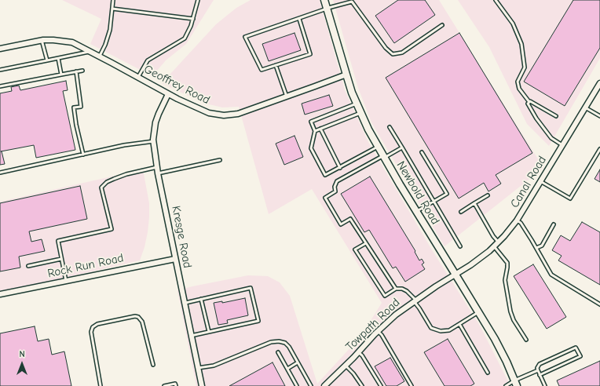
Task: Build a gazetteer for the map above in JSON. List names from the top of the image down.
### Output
{
  "streets": {
    "main road": ["Newbold Road"],
    "street": [
      "Geoffrey Road",
      "Canal Road",
      "Kresge Road",
      "Rock Run Road",
      "Towpath Road"
    ]
  },
  "crossings": [
    ["Geoffrey Road", "Newbold Road"],
    ["Geoffrey Road", "Kresge Road"],
    ["Canal Road", "Newbold Road"],
    ["Canal Road", "Towpath Road"],
    ["Newbold Road", "Towpath Road"],
    ["Kresge Road", "Rock Run Road"]
  ],
  "north": "top"
}
